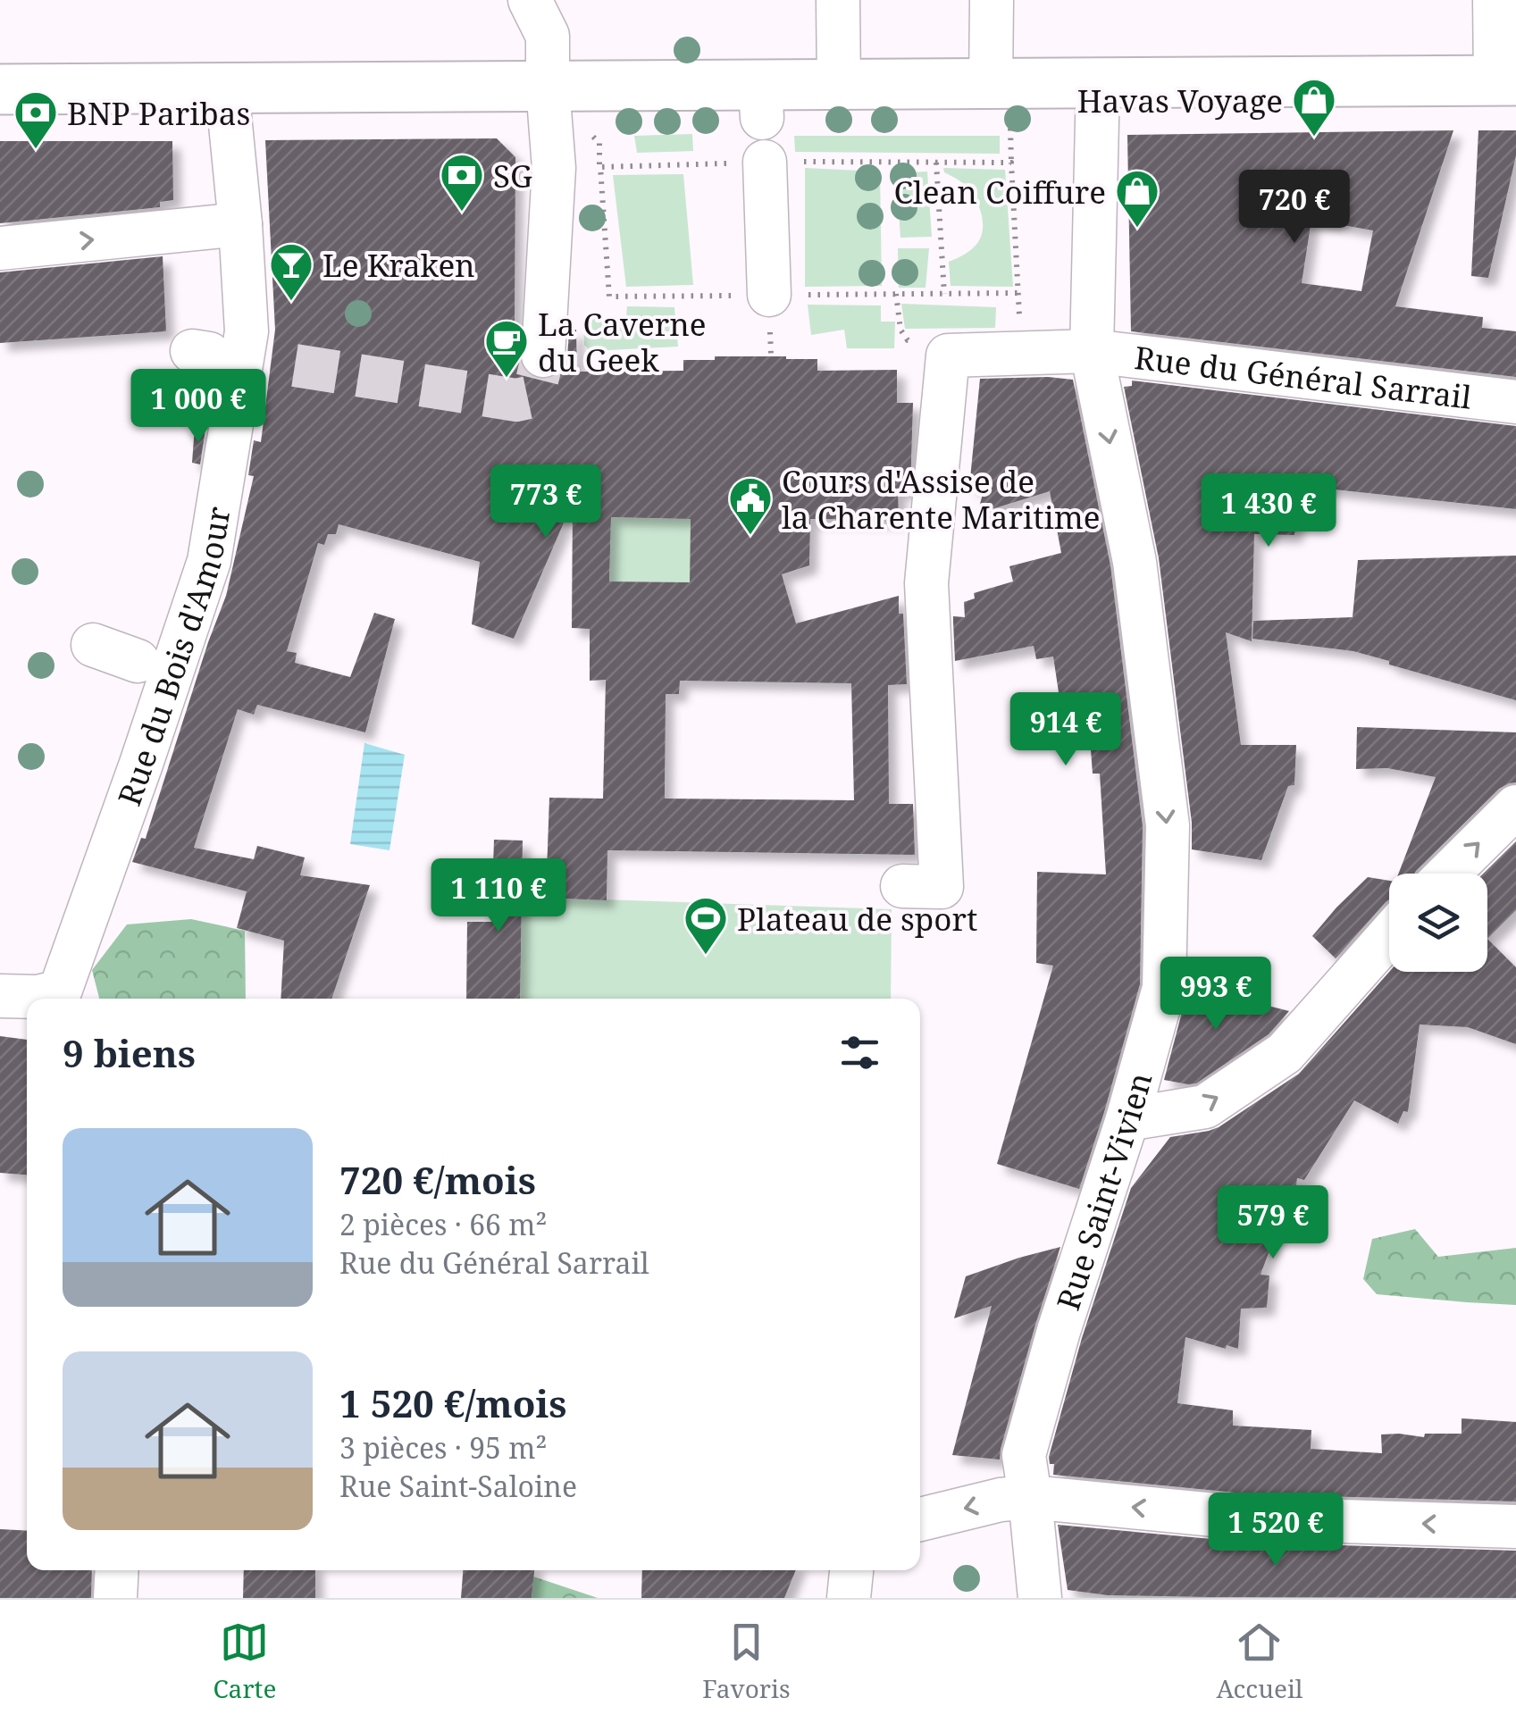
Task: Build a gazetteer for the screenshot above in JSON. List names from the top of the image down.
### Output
{
  "streets": {
    "street": ["Rue du Général Sarrail", "Rue du Bois d'Amour", "Rue Saint-Vivien"]
  },
  "crossings": [
    ["Rue du Général Sarrail", "Rue Saint-Vivien"]
  ],
  "one_way": ["Rue Saint-Vivien"],
  "places": {
    "shop": ["Havas Voyage", "Clean Coiffure"],
    "bank": ["BNP Paribas", "SG"],
    "bar": ["Le Kraken"],
    "cafe": ["La Caverne du Geek"],
    "public building": ["Cours d'Assise de la Charente Maritime"],
    "sports": ["Plateau de sport"]
  },
  "page": {
    "price": [
      "720 €",
      "1 000 €",
      "773 €",
      "1 430 €",
      "914 €",
      "1 110 €",
      "993 €",
      "579 €",
      "1 520 €"
    ],
    "heading": "9 biens",
    "list": [
      {
        "name": "720 €/mois",
        "note": "2 pièces · 66 m² · Rue du Général Sarrail"
      },
      {
        "name": "1 520 €/mois",
        "note": "3 pièces · 95 m² · Rue Saint-Saloine"
      }
    ],
    "tabs": ["Carte", "Favoris", "Accueil"]
  }
}
